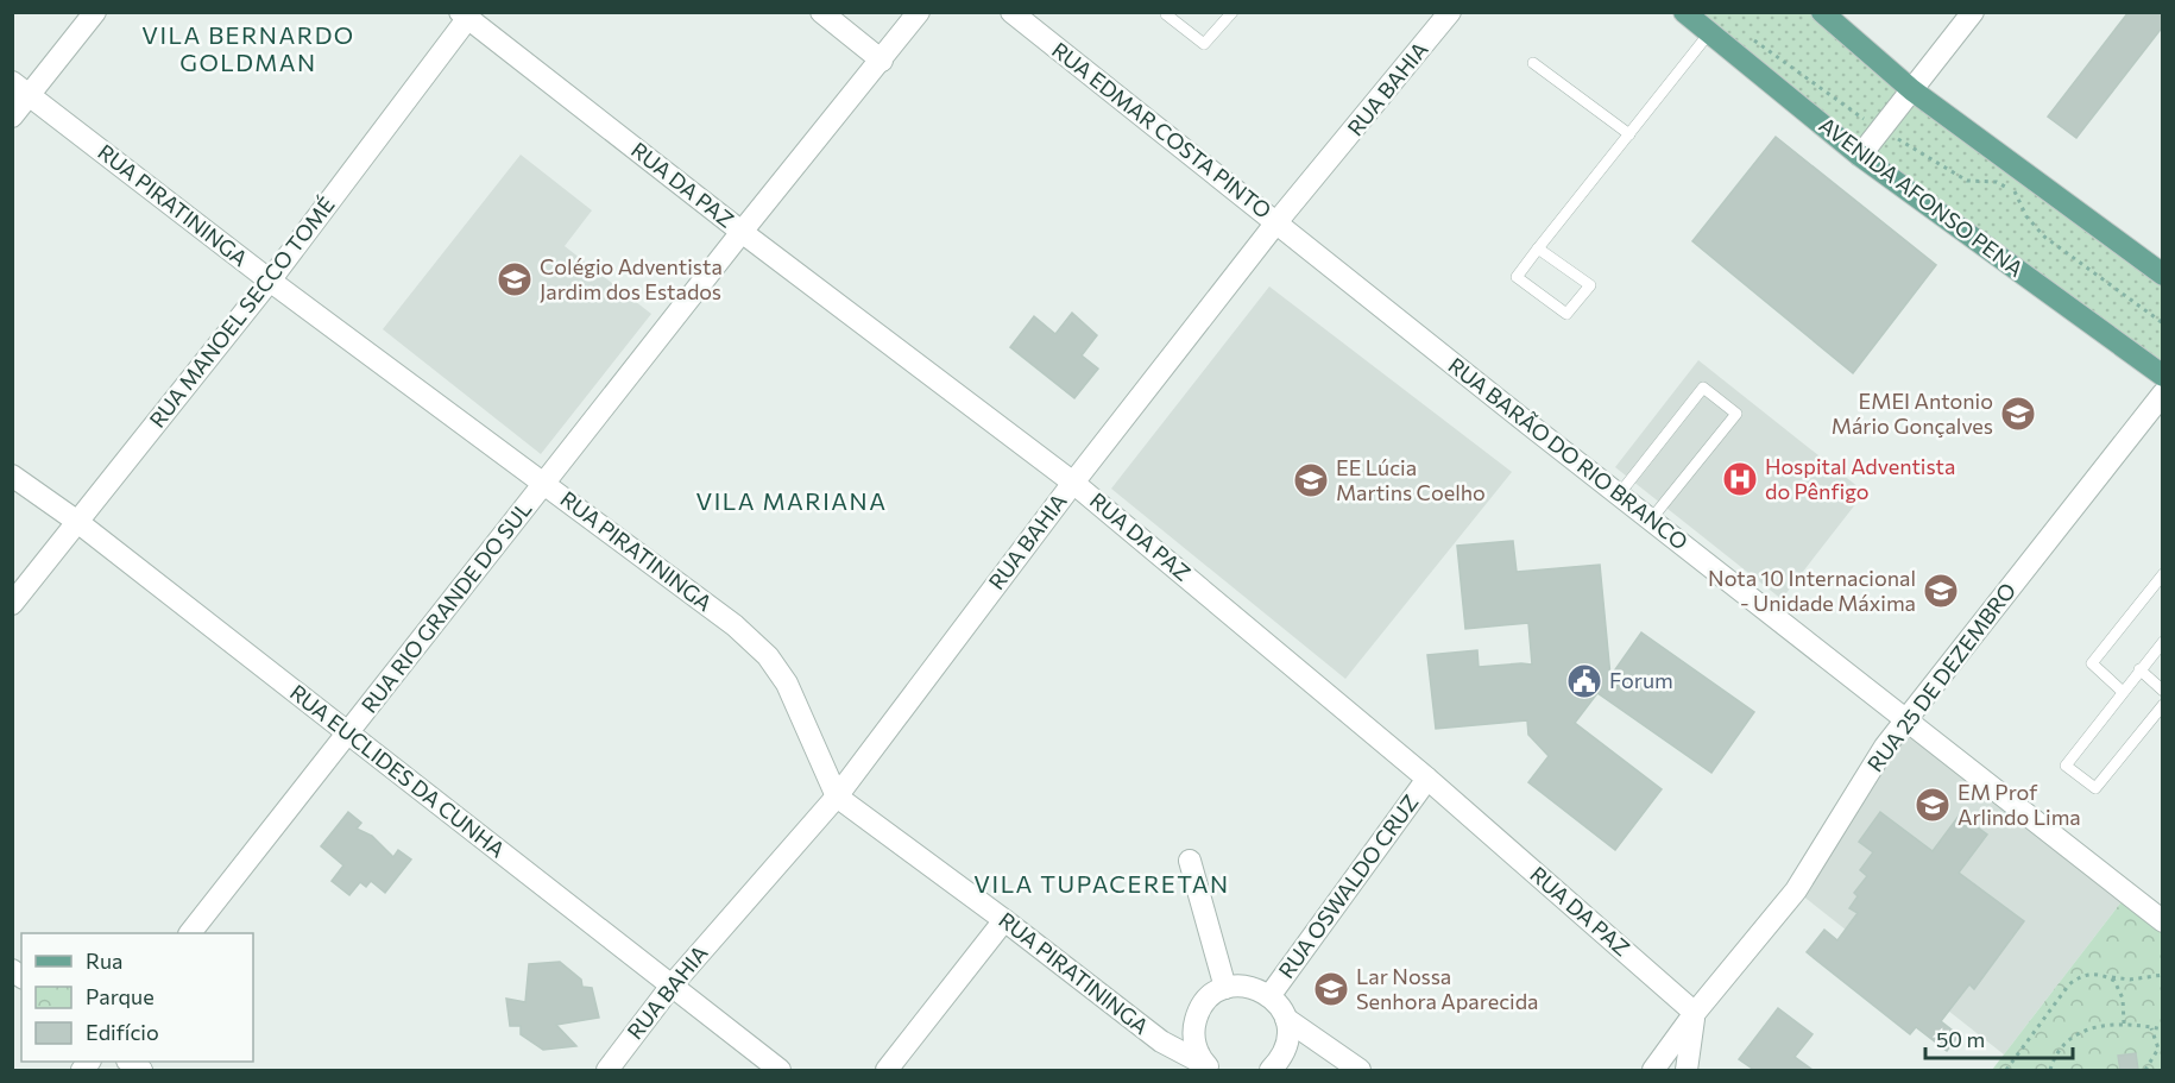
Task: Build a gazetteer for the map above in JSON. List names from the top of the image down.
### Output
{
  "streets": {
    "main road": ["AVENIDA AFONSO PENA"],
    "street": [
      "RUA BAHIA",
      "RUA EDMAR COSTA PINTO",
      "RUA DA PAZ",
      "RUA PIRATININGA",
      "RUA MANOEL SECCO TOMÉ",
      "RUA BARÃO DO RIO BRANCO",
      "RUA RIO GRANDE DO SUL",
      "RUA 25 DE DEZEMBRO",
      "RUA EUCLIDES DA CUNHA",
      "RUA OSWALDO CRUZ"
    ]
  },
  "crossings": [
    ["RUA BAHIA", "RUA EDMAR COSTA PINTO"],
    ["RUA BAHIA", "RUA DA PAZ"],
    ["RUA BAHIA", "RUA PIRATININGA"],
    ["RUA BAHIA", "RUA BARÃO DO RIO BRANCO"],
    ["RUA BAHIA", "RUA EUCLIDES DA CUNHA"],
    ["RUA EDMAR COSTA PINTO", "RUA BARÃO DO RIO BRANCO"],
    ["RUA DA PAZ", "RUA MANOEL SECCO TOMÉ"],
    ["RUA DA PAZ", "RUA RIO GRANDE DO SUL"],
    ["RUA DA PAZ", "RUA 25 DE DEZEMBRO"],
    ["RUA DA PAZ", "RUA OSWALDO CRUZ"],
    ["RUA PIRATININGA", "RUA MANOEL SECCO TOMÉ"],
    ["RUA PIRATININGA", "RUA RIO GRANDE DO SUL"],
    ["RUA MANOEL SECCO TOMÉ", "RUA EUCLIDES DA CUNHA"],
    ["RUA BARÃO DO RIO BRANCO", "RUA 25 DE DEZEMBRO"],
    ["RUA RIO GRANDE DO SUL", "RUA EUCLIDES DA CUNHA"]
  ],
  "districts": ["VILA BERNARDO GOLDMAN", "VILA MARIANA", "VILA TUPACERETAN"],
  "places": {
    "school or university": [
      "Colégio Adventista Jardim dos Estados",
      "EMEI Antonio Mário Gonçalves",
      "EE Lúcia Martins Coelho",
      "Nota 10 Internacional - Unidade Máxima",
      "EM Prof Arlindo Lima",
      "Lar Nossa Senhora Aparecida"
    ],
    "hospital": ["Hospital Adventista do Pênfigo"],
    "public building": ["Forum"]
  },
  "legend": ["Rua", "Parque", "Edifício"],
  "scale_bar": "50 m"
}
